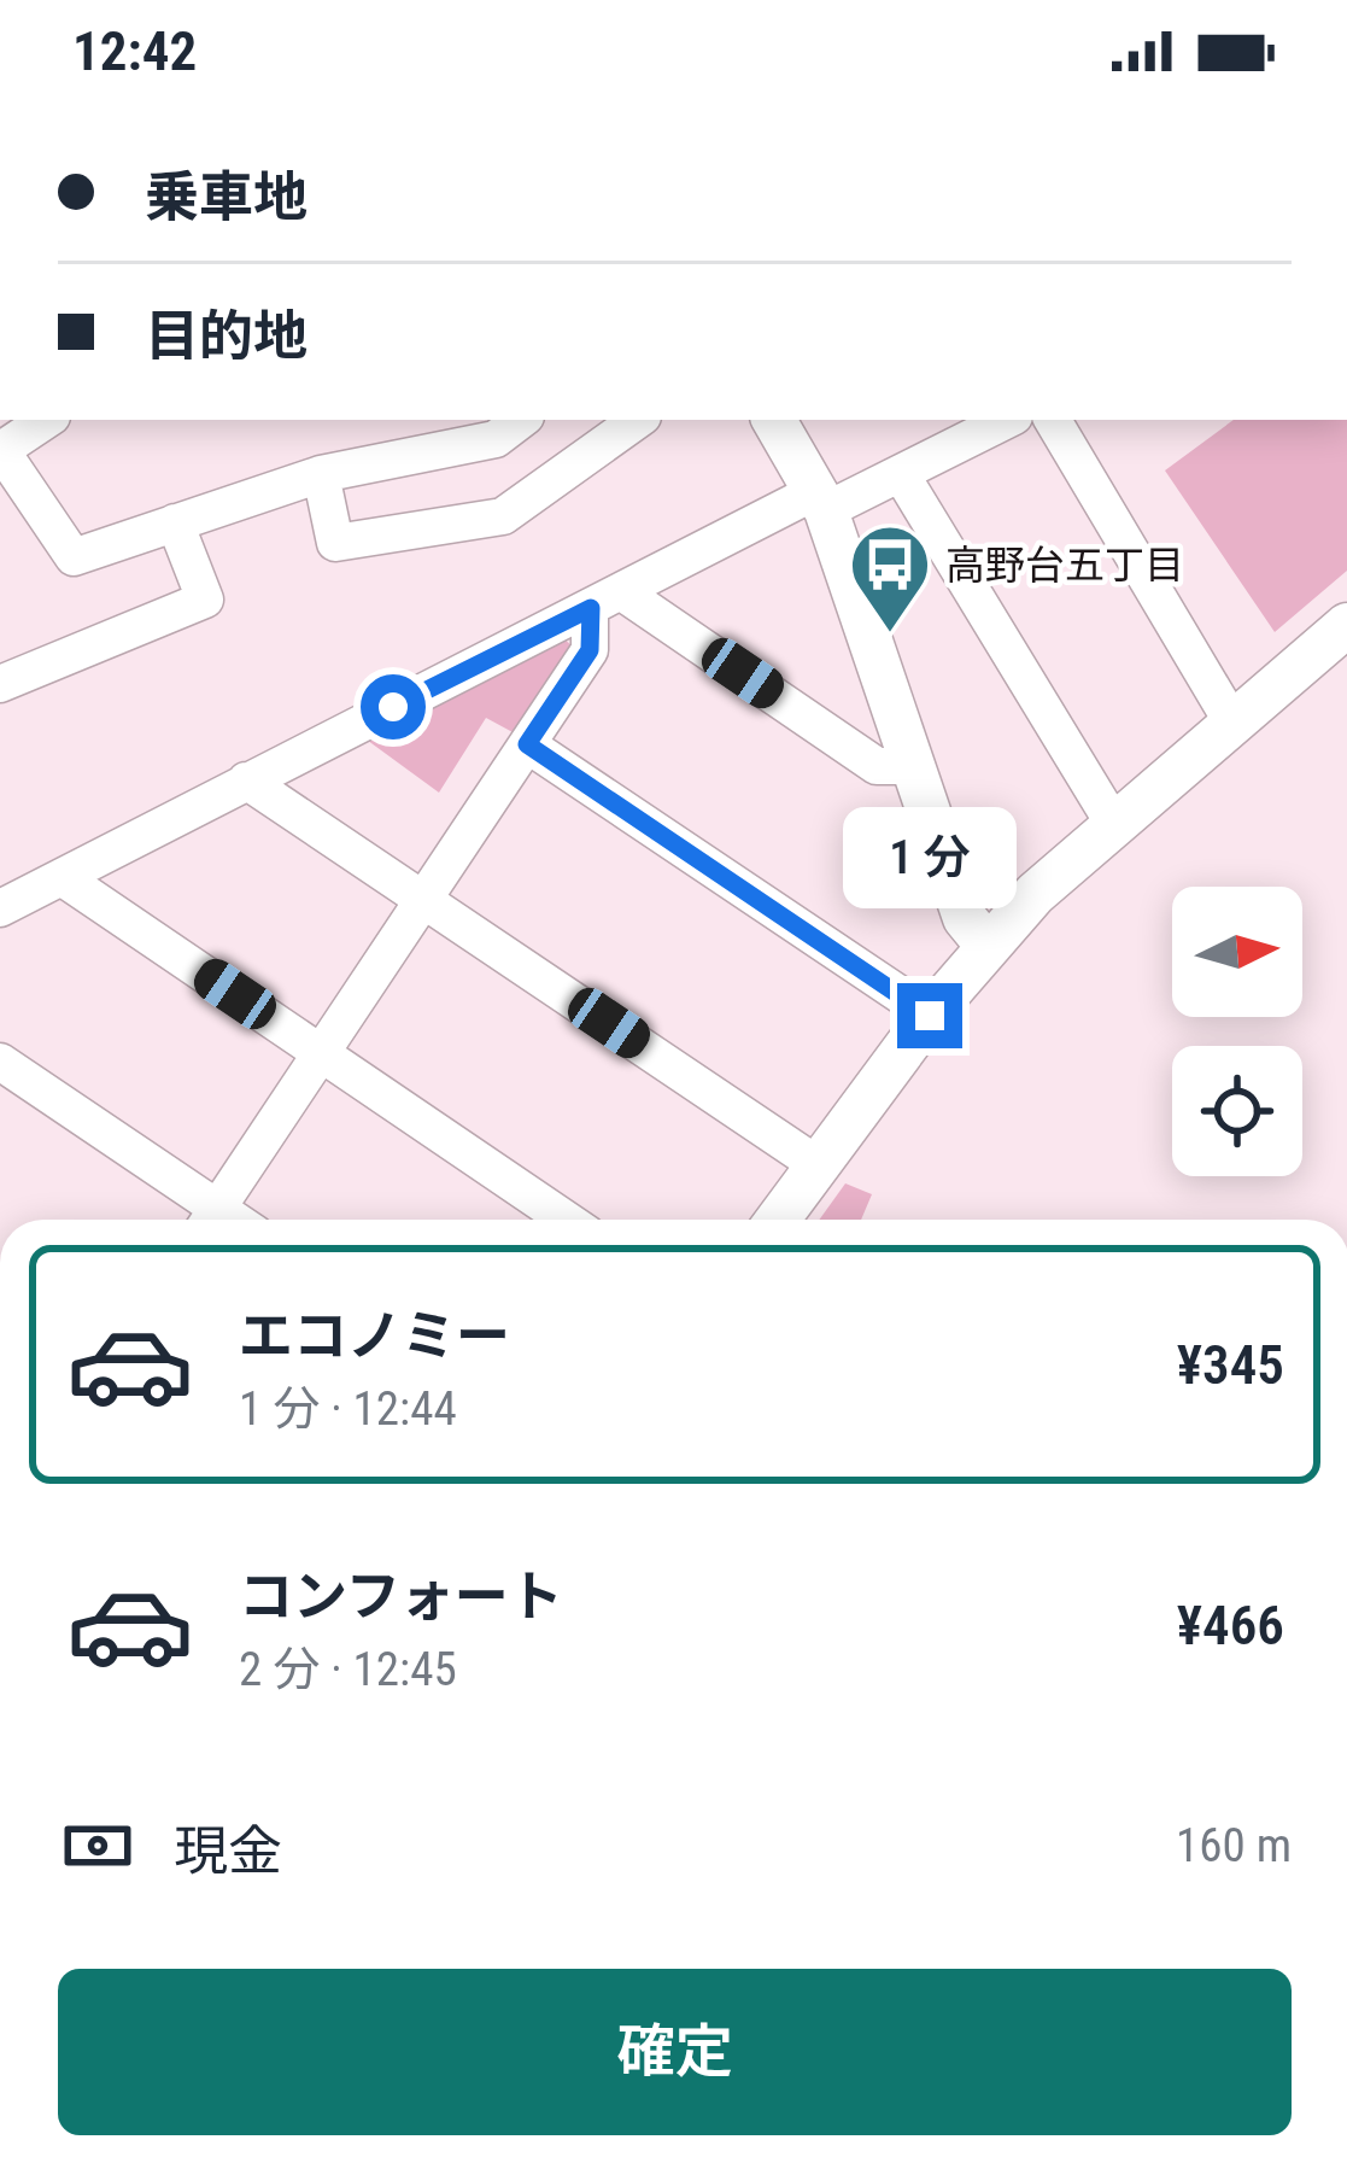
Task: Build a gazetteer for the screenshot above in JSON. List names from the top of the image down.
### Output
{
  "places": {
    "bus stop": ["高野台五丁目"]
  },
  "north": "right",
  "page": {
    "status": "12:42",
    "banner": ["乗車地", "目的地"],
    "bubble": "1 分",
    "list": [
      {
        "name": "エコノミー",
        "note": "1 分 · 12:44",
        "value": "¥345"
      },
      {
        "name": "コンフォート",
        "note": "2 分 · 12:45",
        "value": "¥466"
      }
    ],
    "pay": ["現金", "160 m"],
    "buttons": "確定"
  }
}
